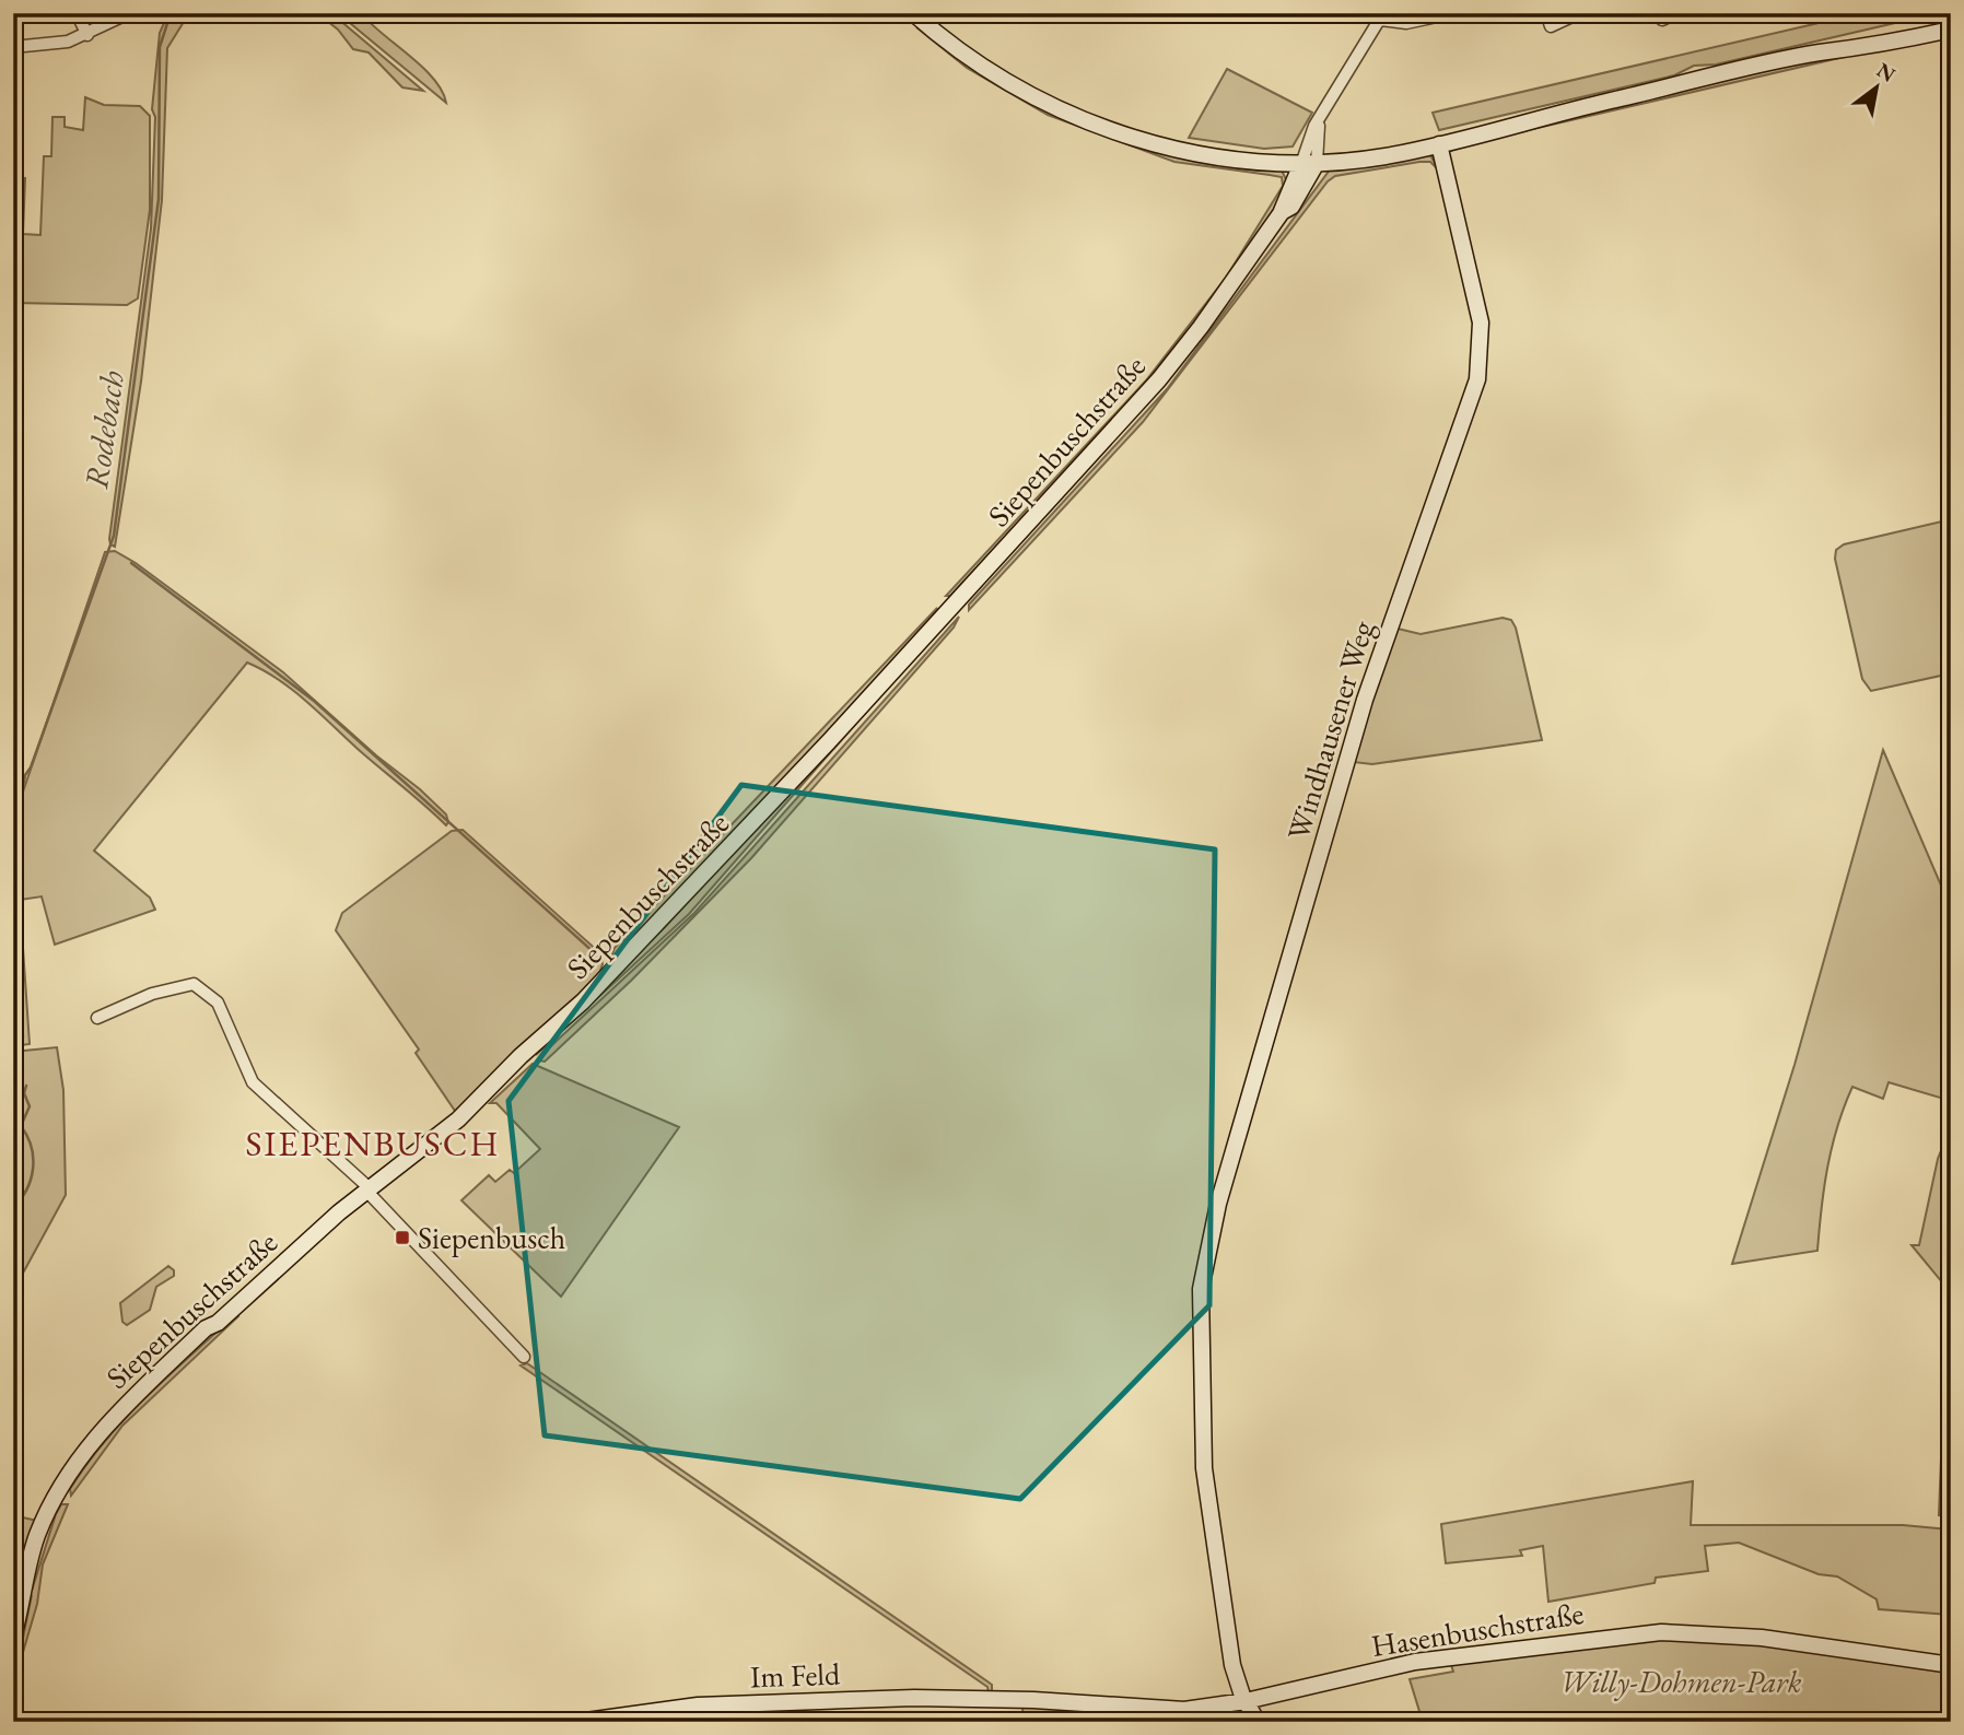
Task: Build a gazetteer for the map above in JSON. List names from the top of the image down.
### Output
{
  "streets": {
    "street": [
      "Siepenbuschstraße",
      "Windhausener Weg",
      "Hasenbuschstraße",
      "Im Feld"
    ]
  },
  "crossings": [
    ["Windhausener Weg", "Hasenbuschstraße"],
    ["Hasenbuschstraße", "Im Feld"]
  ],
  "districts": ["SIEPENBUSCH"],
  "water": ["Rodebach"],
  "parks": ["Willy-Dohmen-Park"],
  "places": {
    "transit": ["Siepenbusch"]
  },
  "north": "top right"
}
